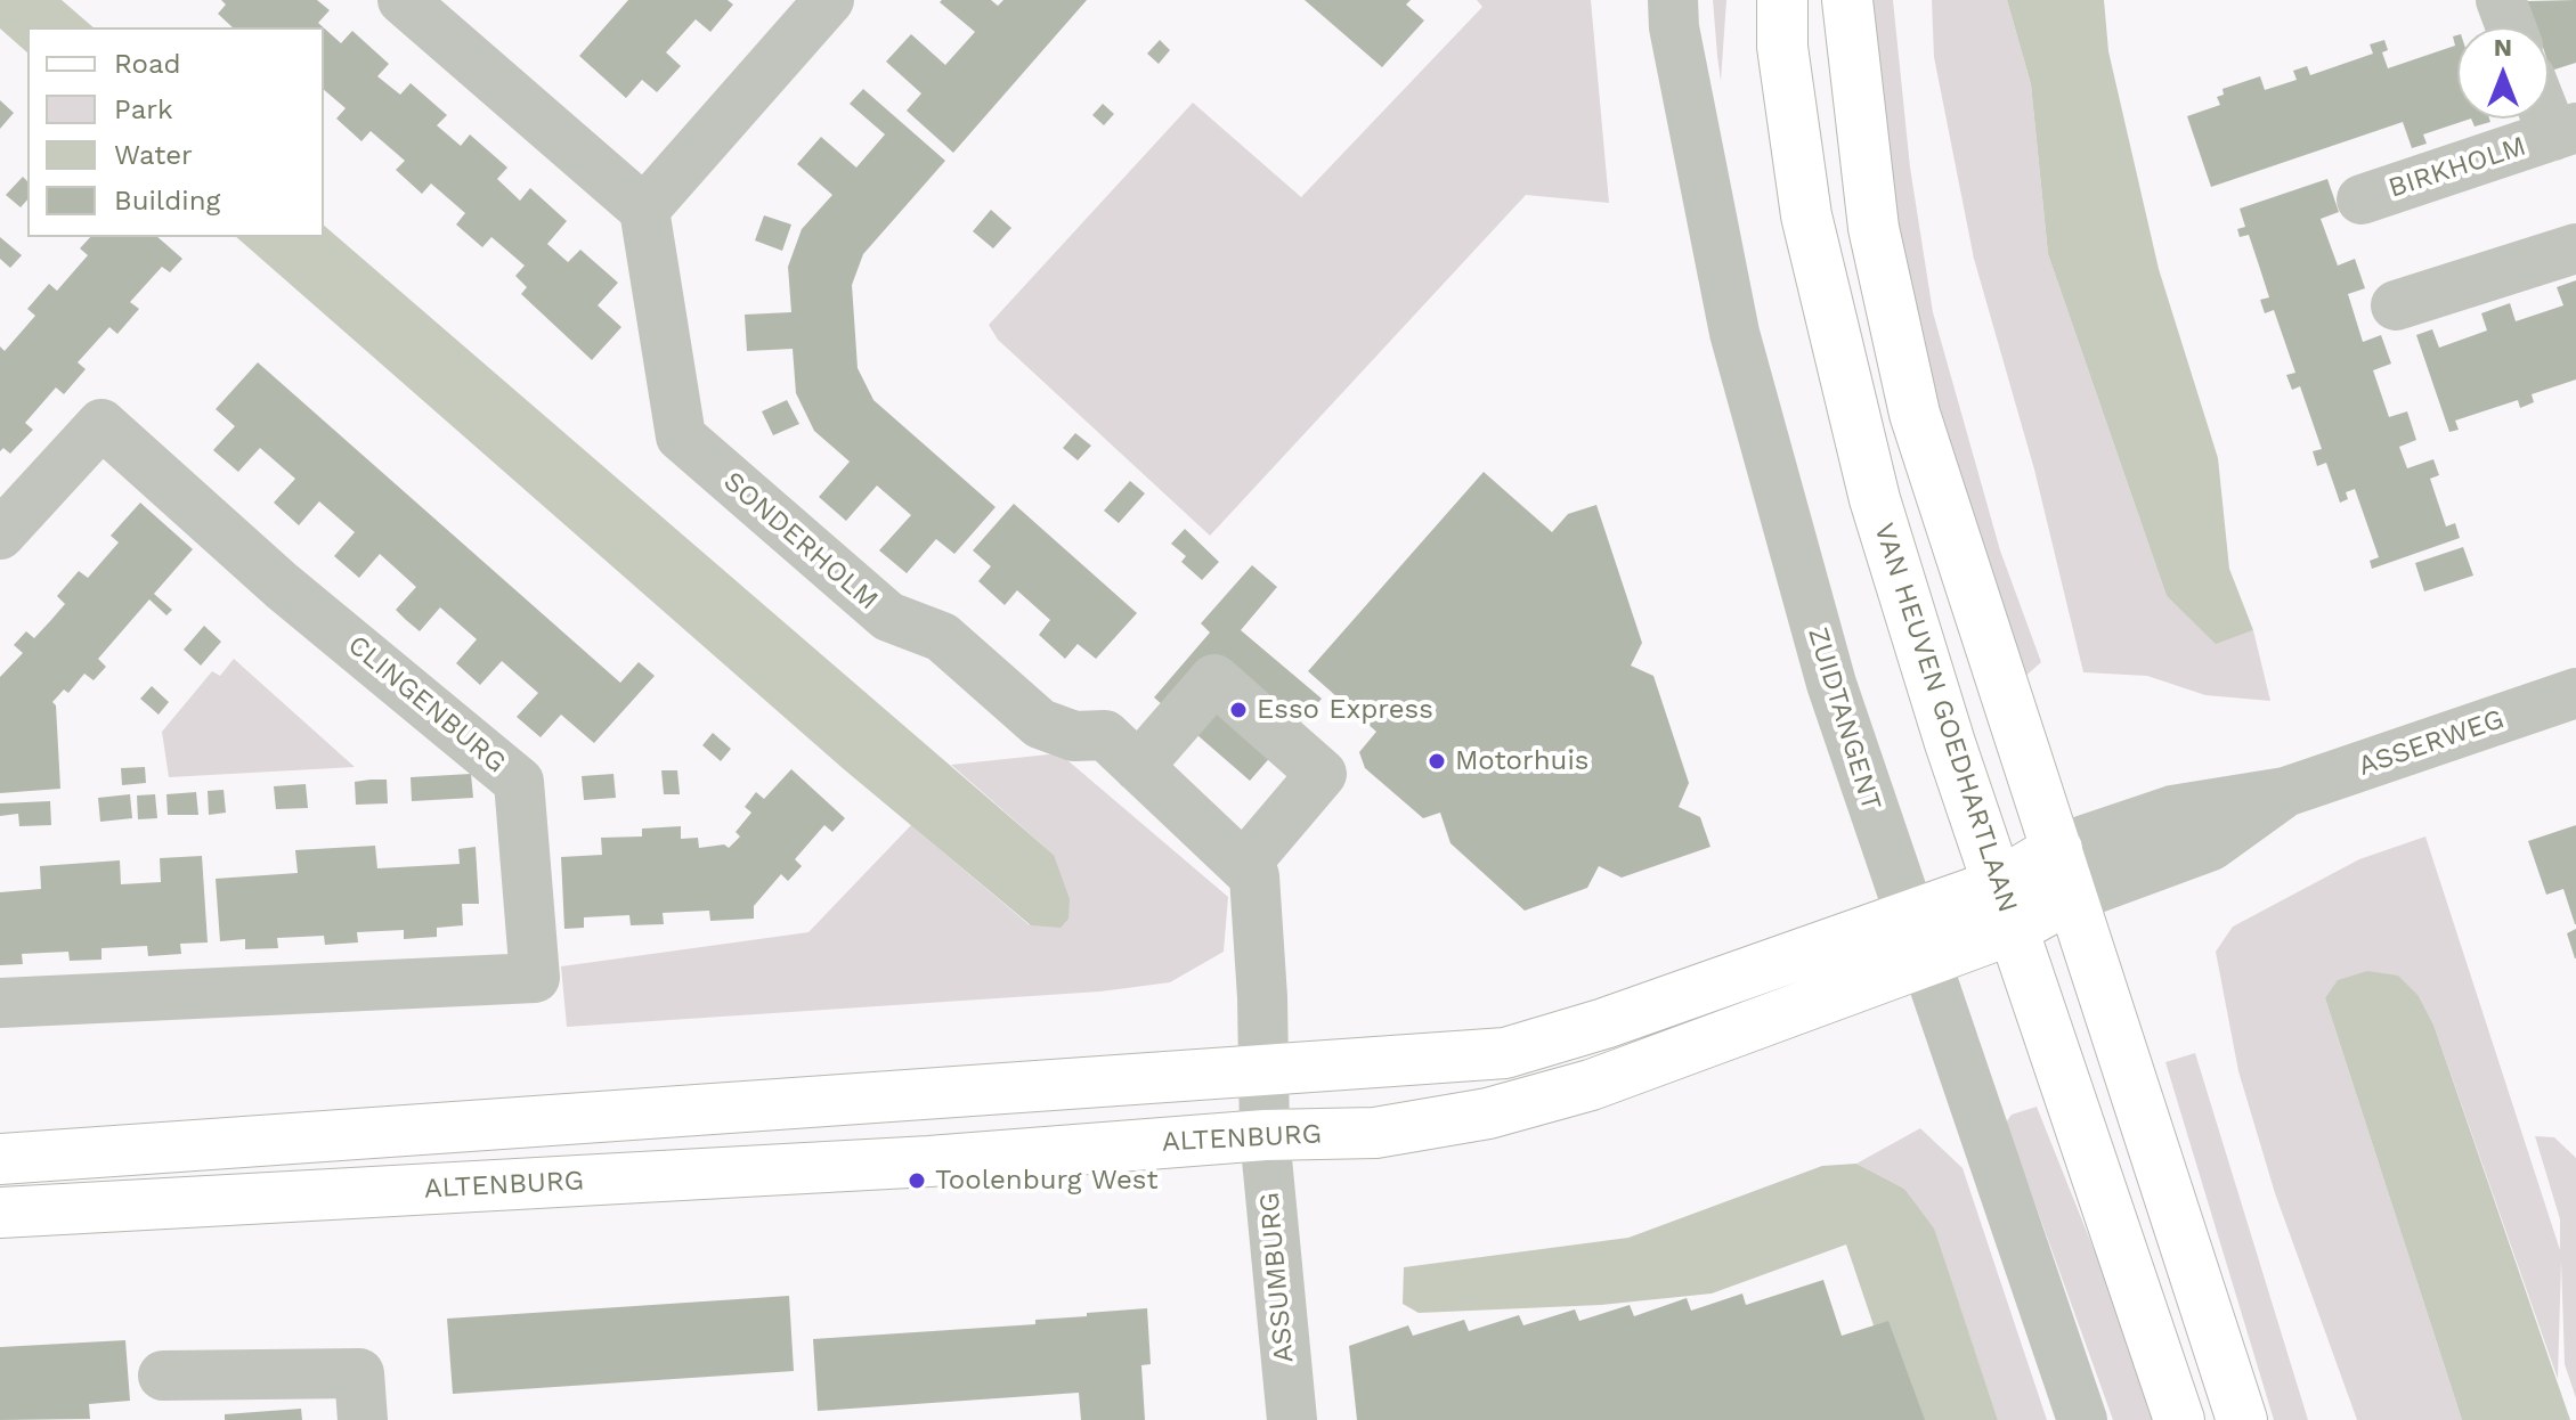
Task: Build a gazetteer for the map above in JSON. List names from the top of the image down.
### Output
{
  "streets": {
    "main road": ["VAN HEUVEN GOEDHARTLAAN", "ALTENBURG"],
    "street": [
      "BIRKHOLM",
      "SONDERHOLM",
      "CLINGENBURG",
      "ZUIDTANGENT",
      "ASSERWEG",
      "ASSUMBURG"
    ]
  },
  "crossings": [
    ["VAN HEUVEN GOEDHARTLAAN", "ALTENBURG"],
    ["ZUIDTANGENT", "ALTENBURG"],
    ["ALTENBURG", "ASSUMBURG"]
  ],
  "places": ["Esso Express", "Motorhuis", "Toolenburg West"],
  "legend": [
    "Road",
    "Park",
    "Water",
    "Building"
  ],
  "north": "top"
}
